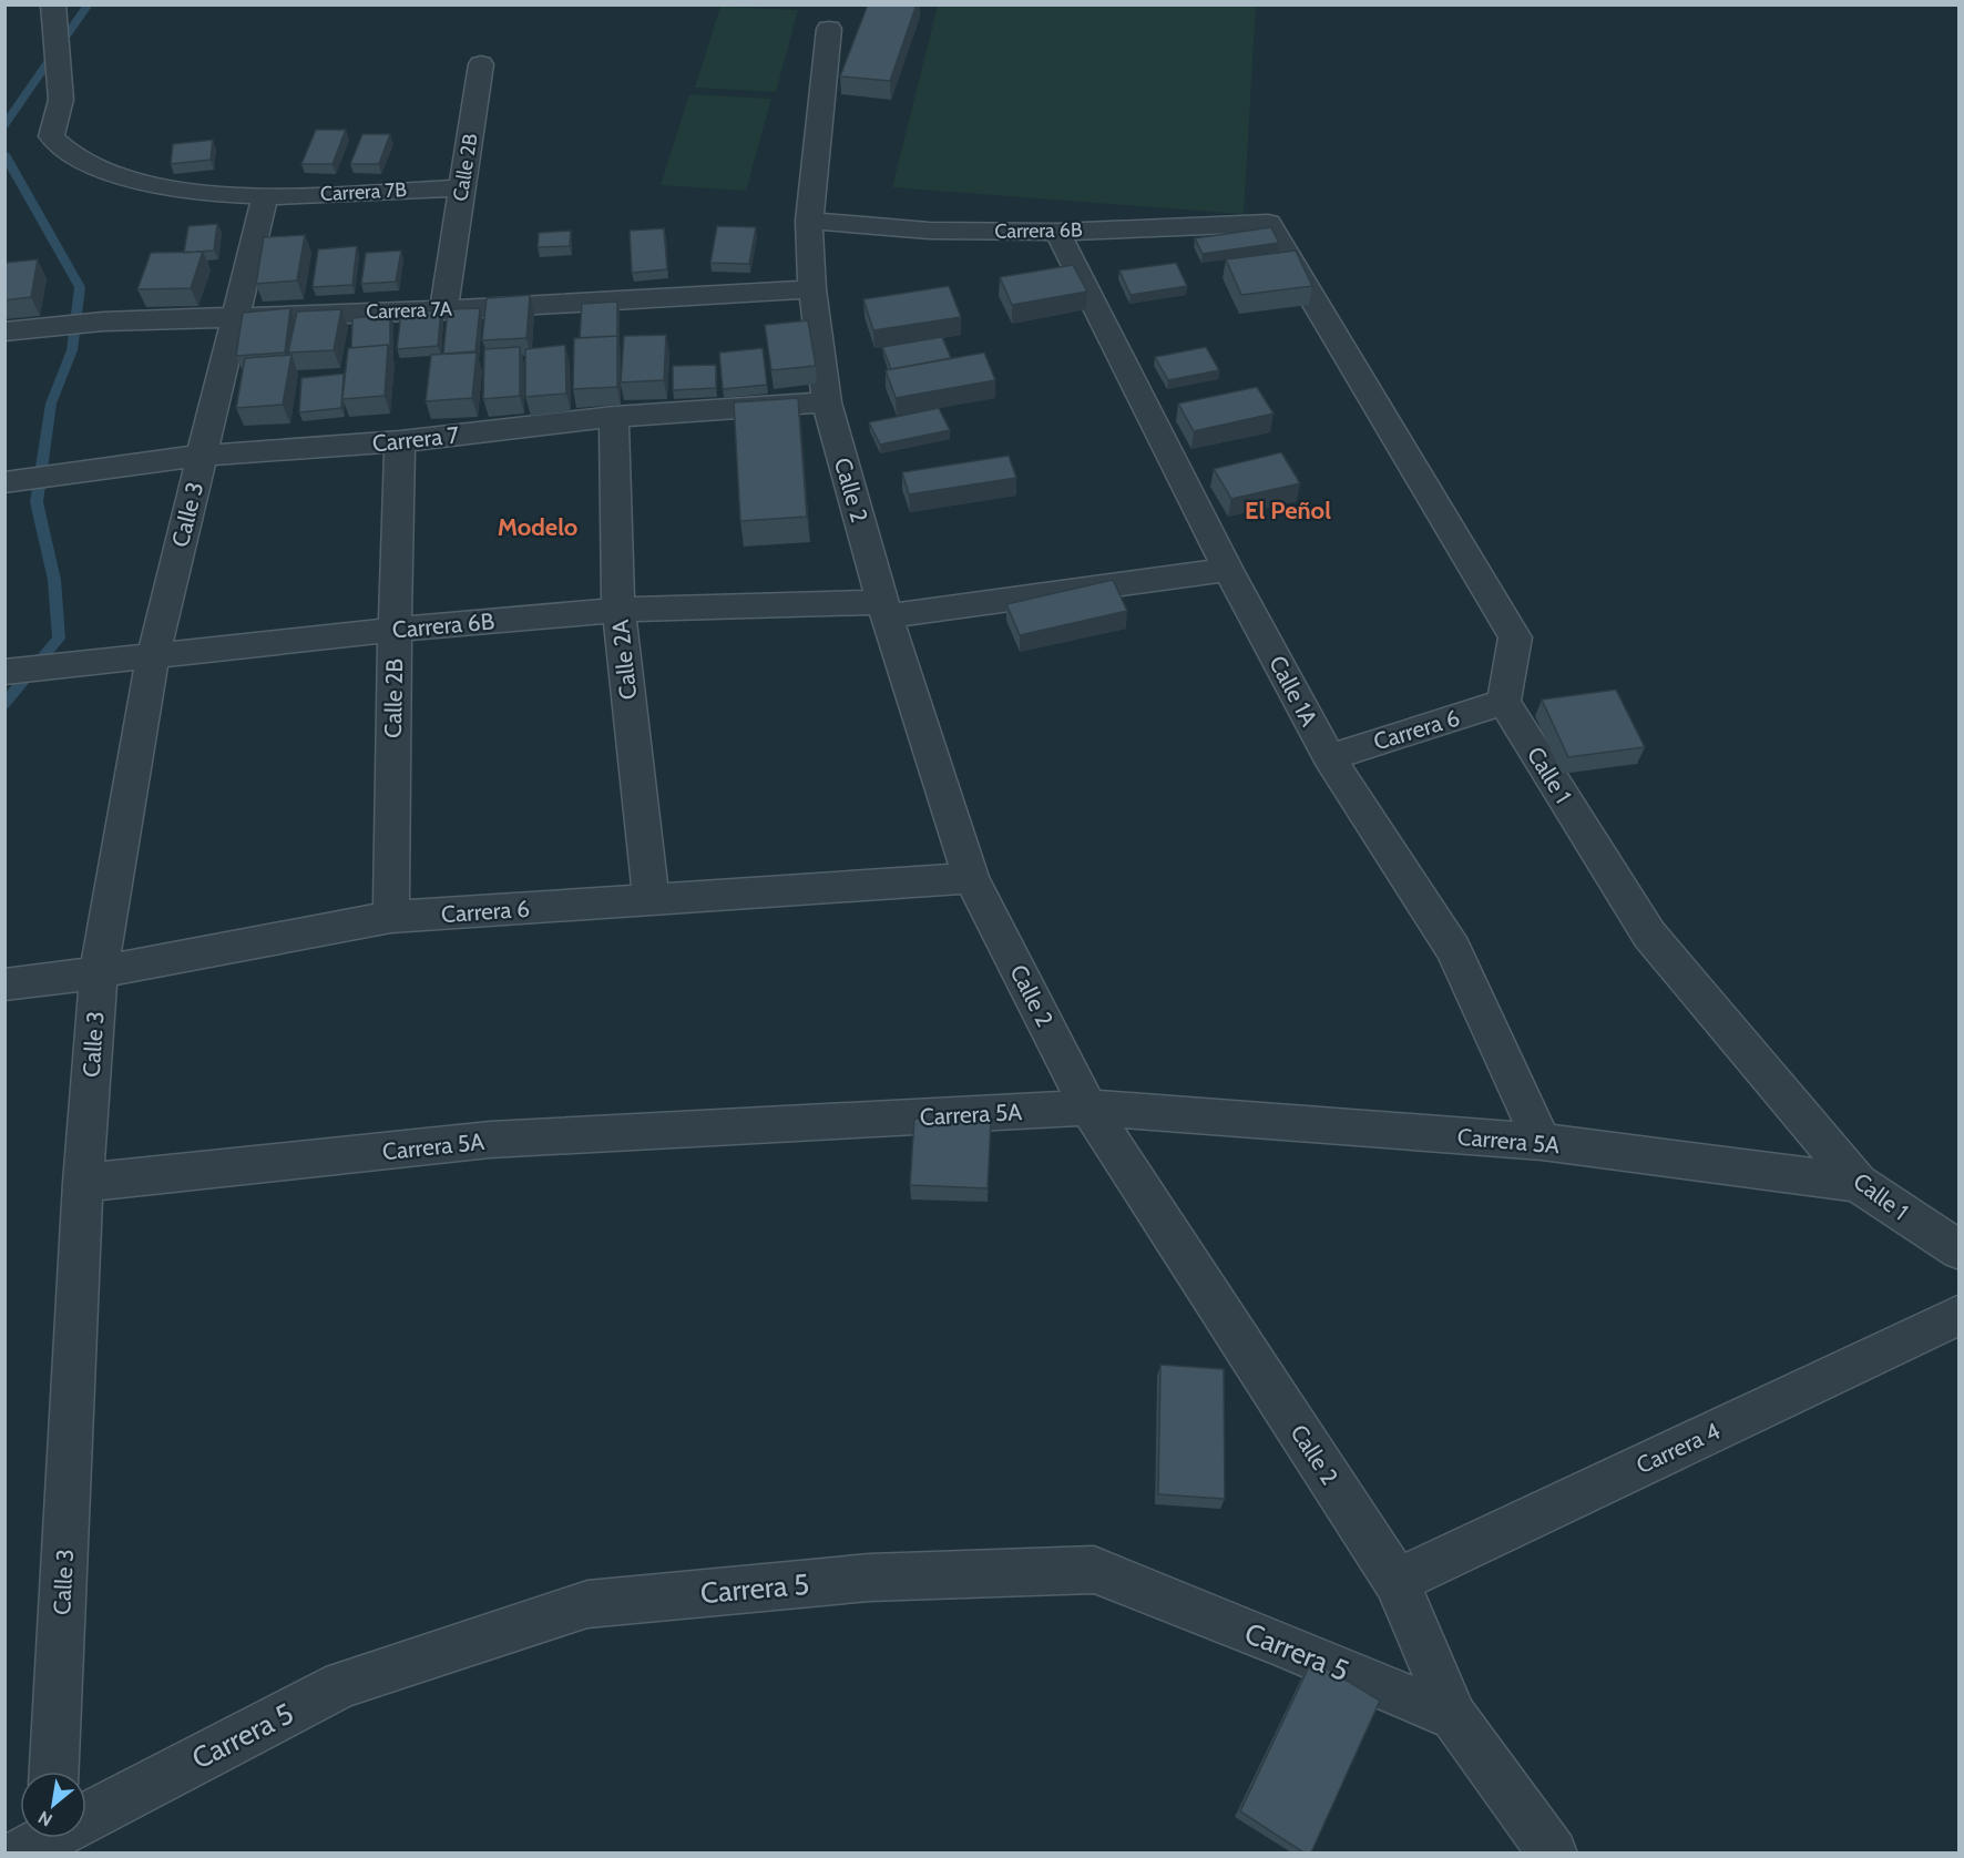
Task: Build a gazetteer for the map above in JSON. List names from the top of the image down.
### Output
{
  "streets": {
    "street": [
      "Calle 2B",
      "Carrera 7B",
      "Carrera 6B",
      "Carrera 7A",
      "Carrera 7",
      "Calle 2",
      "Calle 3",
      "Calle 2A",
      "Calle 1A",
      "Carrera 6",
      "Calle 1",
      "Carrera 5A",
      "Carrera 4",
      "Carrera 5"
    ]
  },
  "crossings": [
    ["Calle 2B", "Carrera 7B"],
    ["Calle 2B", "Carrera 6B"],
    ["Calle 2B", "Carrera 7A"],
    ["Calle 2B", "Carrera 7"],
    ["Calle 2B", "Carrera 6"],
    ["Carrera 7B", "Calle 3"],
    ["Carrera 6B", "Calle 2"],
    ["Carrera 6B", "Calle 3"],
    ["Carrera 6B", "Calle 2A"],
    ["Carrera 6B", "Calle 1A"],
    ["Carrera 6B", "Carrera 6"],
    ["Carrera 6B", "Calle 1"],
    ["Carrera 7A", "Calle 2"],
    ["Carrera 7A", "Calle 3"],
    ["Carrera 7", "Calle 2"],
    ["Carrera 7", "Calle 3"],
    ["Carrera 7", "Calle 2A"],
    ["Calle 2", "Carrera 6"],
    ["Calle 2", "Carrera 5A"],
    ["Calle 2", "Carrera 4"],
    ["Calle 2", "Carrera 5"],
    ["Calle 3", "Carrera 6"],
    ["Calle 3", "Carrera 5A"],
    ["Calle 2A", "Carrera 6"],
    ["Calle 1A", "Carrera 6"],
    ["Calle 1A", "Carrera 5A"],
    ["Carrera 6", "Calle 1"],
    ["Calle 1", "Carrera 5A"]
  ],
  "districts": ["El Peñol", "Modelo"],
  "north": "bottom left"
}
